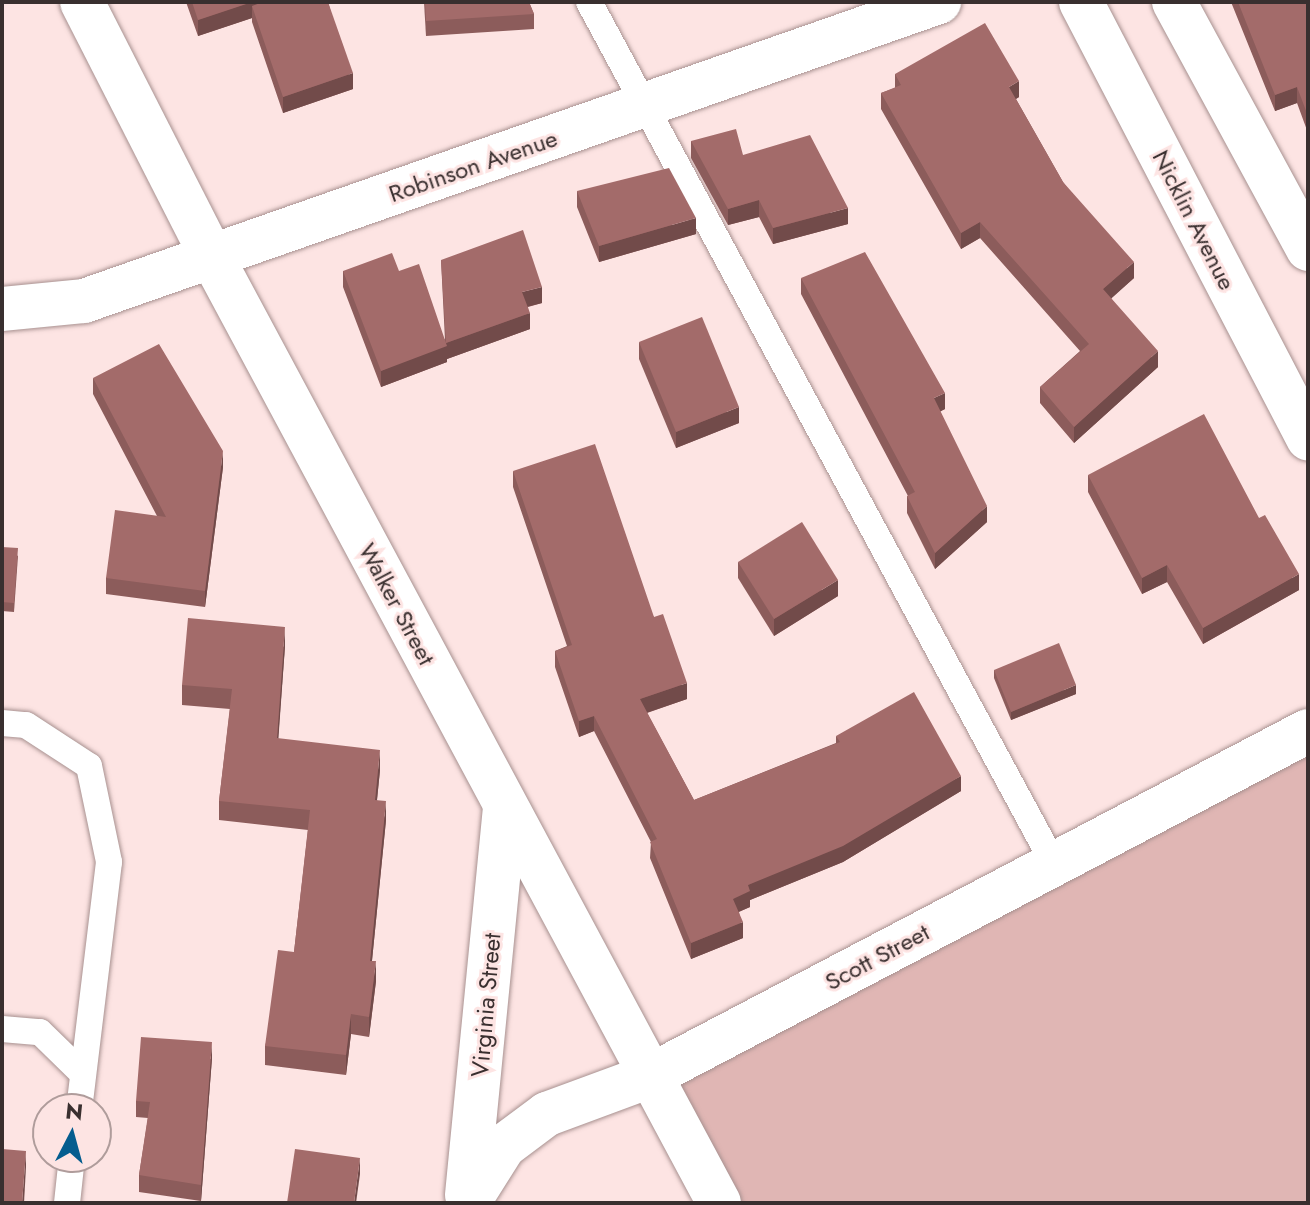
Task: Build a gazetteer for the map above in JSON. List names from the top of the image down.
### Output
{
  "streets": {
    "street": [
      "Robinson Avenue",
      "Nicklin Avenue",
      "Walker Street",
      "Scott Street",
      "Virginia Street"
    ]
  },
  "crossings": [
    ["Robinson Avenue", "Walker Street"],
    ["Walker Street", "Scott Street"],
    ["Walker Street", "Virginia Street"],
    ["Scott Street", "Virginia Street"]
  ],
  "north": "top"
}
